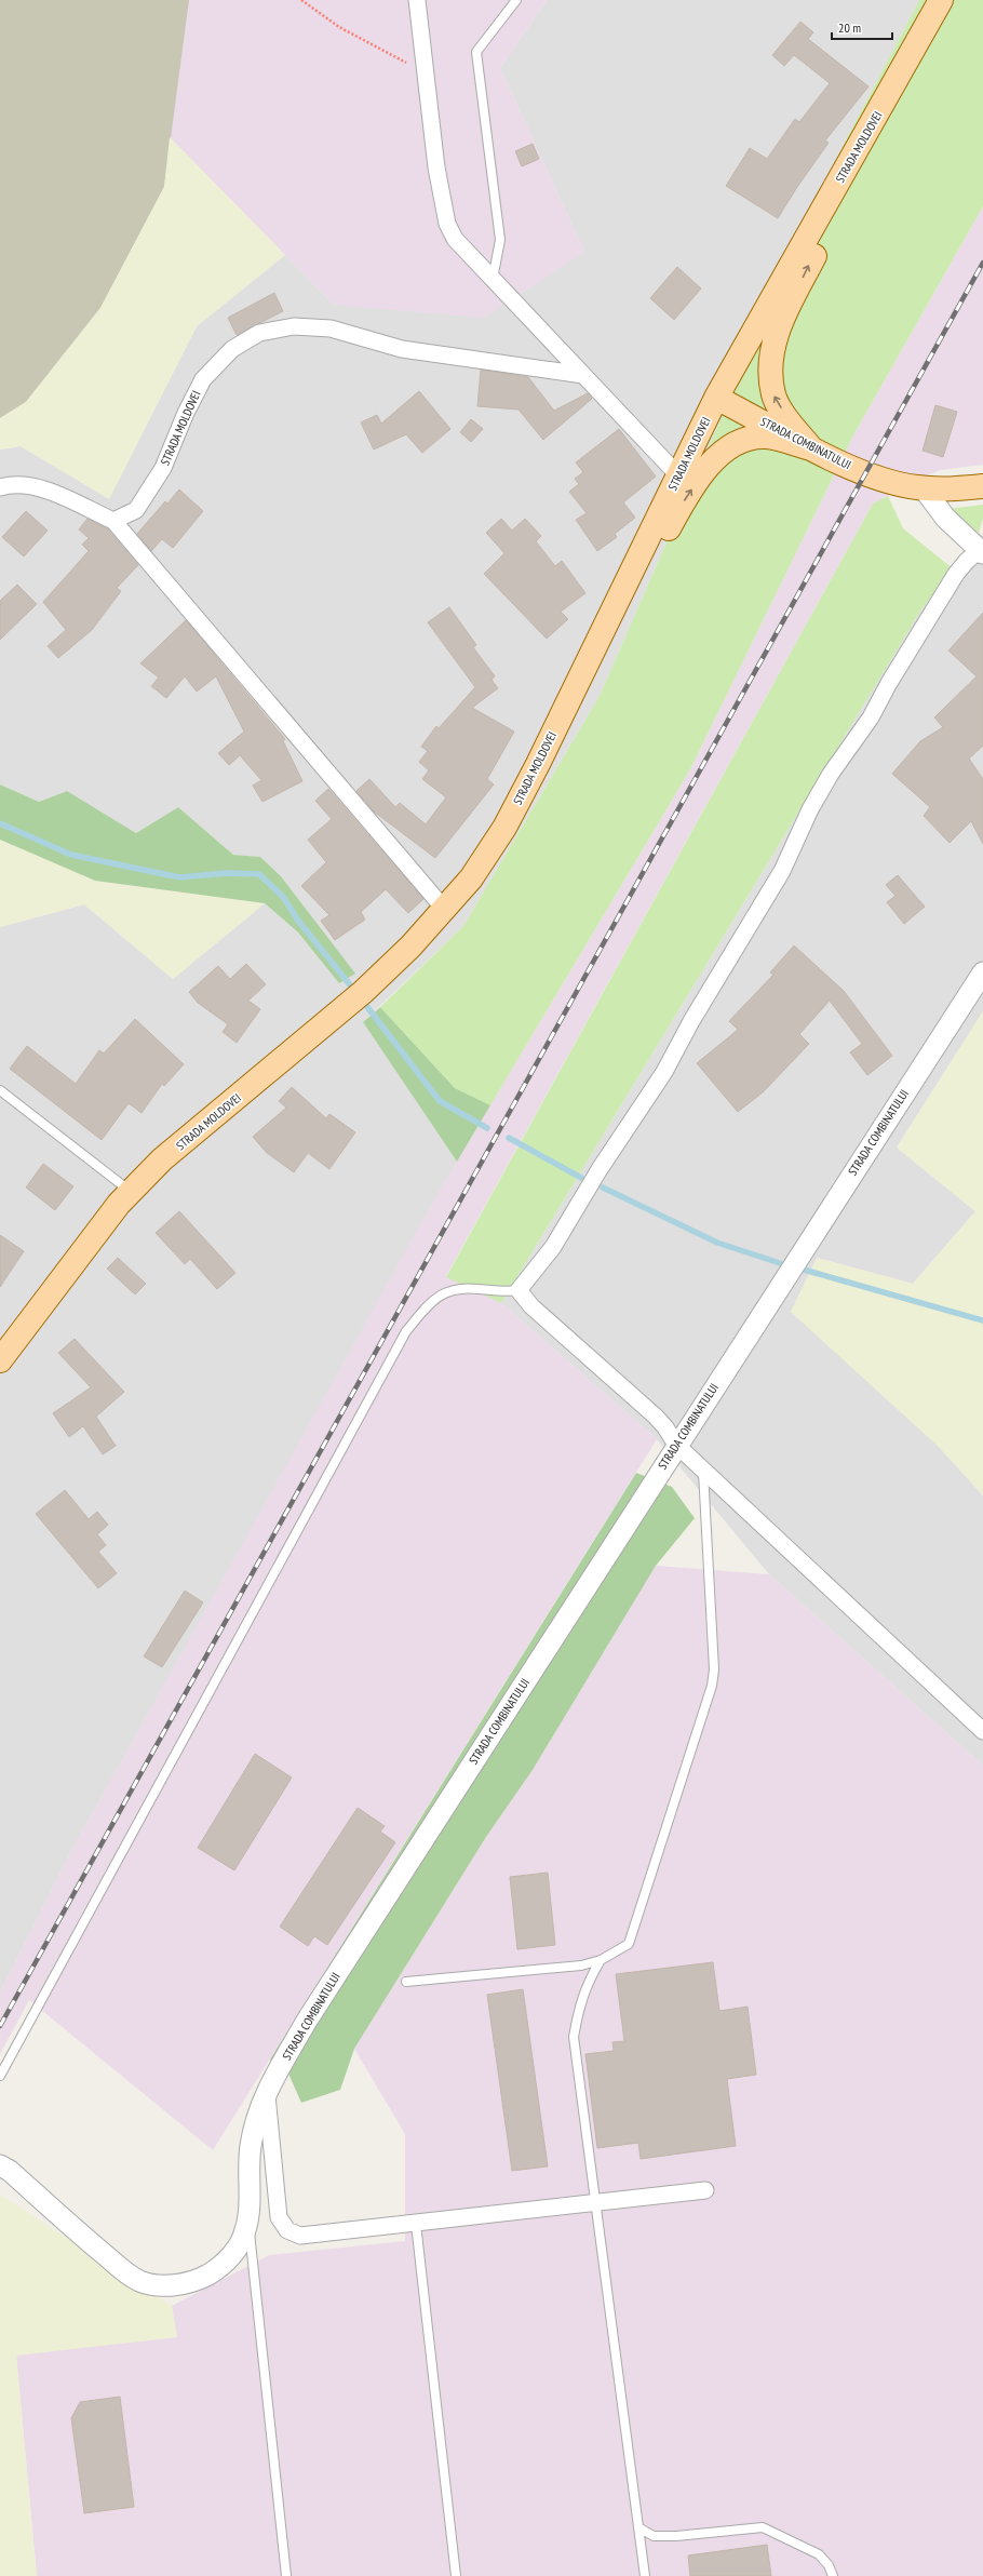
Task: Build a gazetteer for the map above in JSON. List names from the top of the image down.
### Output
{
  "streets": {
    "main road": ["STRADA MOLDOVEI", "STRADA COMBINATULUI"]
  },
  "crossings": [
    ["STRADA MOLDOVEI", "STRADA COMBINATULUI"]
  ],
  "scale_bar": "20 m"
}
